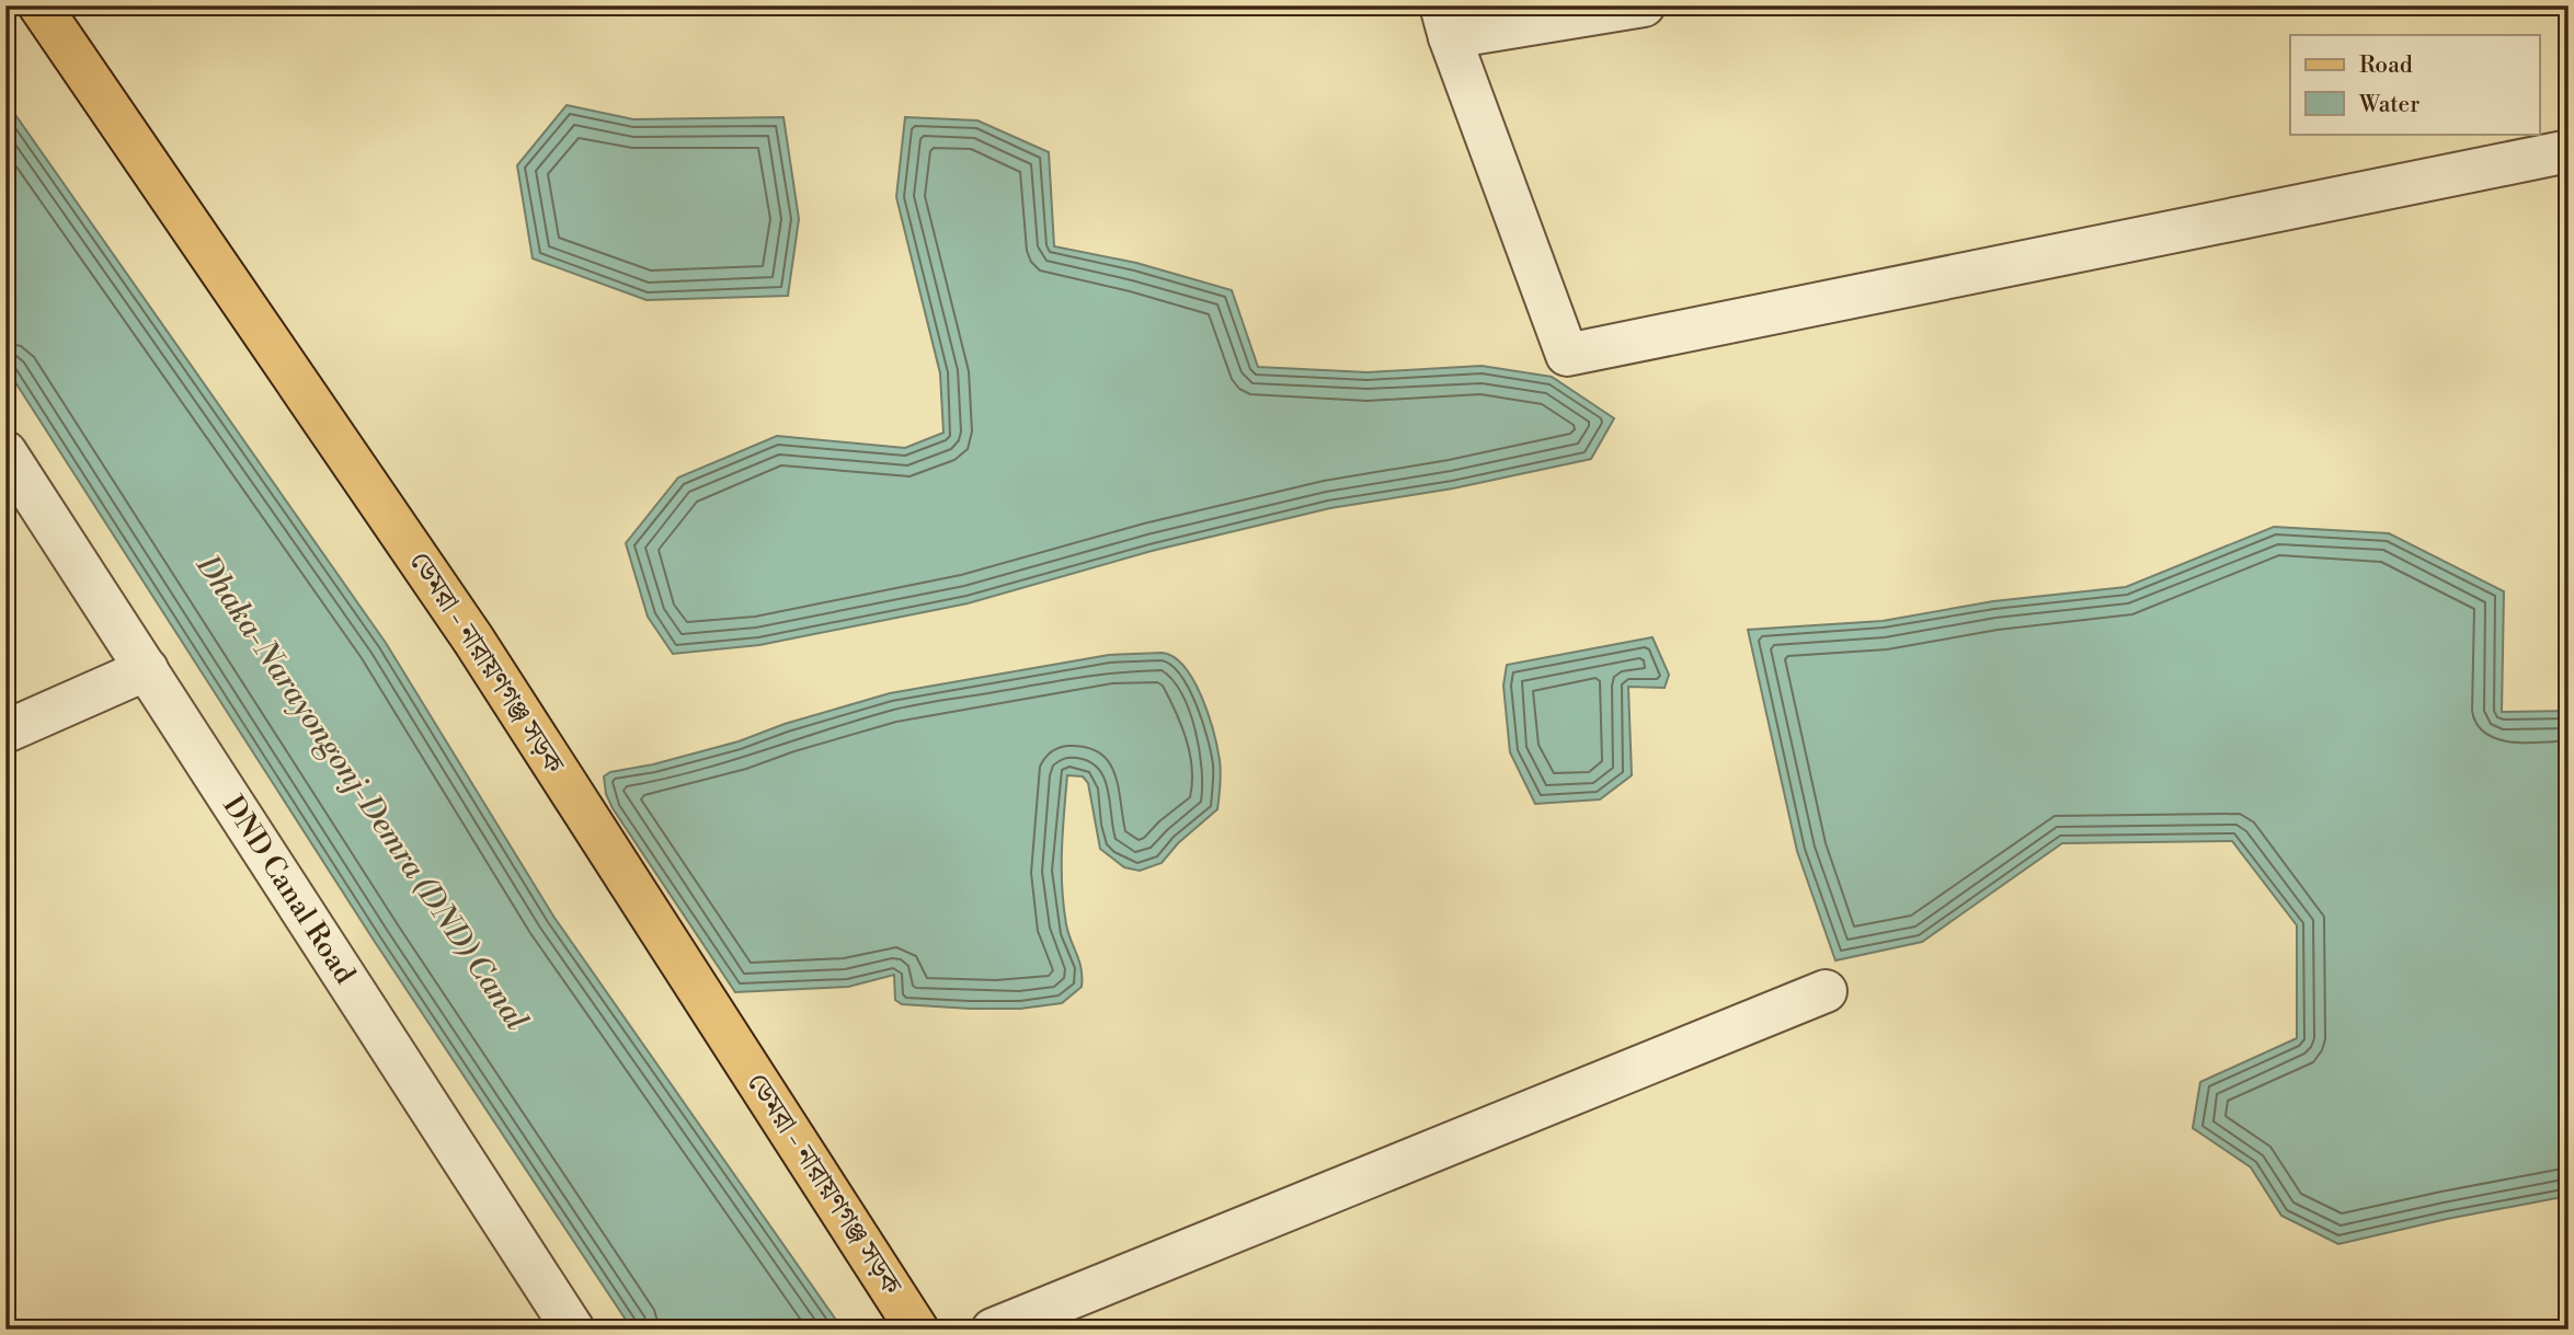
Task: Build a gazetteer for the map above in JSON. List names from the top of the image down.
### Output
{
  "streets": {
    "main road": ["ডেমরা - নারায়ণগঞ্জ সড়ক"],
    "street": ["DND Canal Road"]
  },
  "water": ["Dhaka-Narayongonj-Demra (DND) Canal"],
  "legend": ["Road", "Water"]
}
